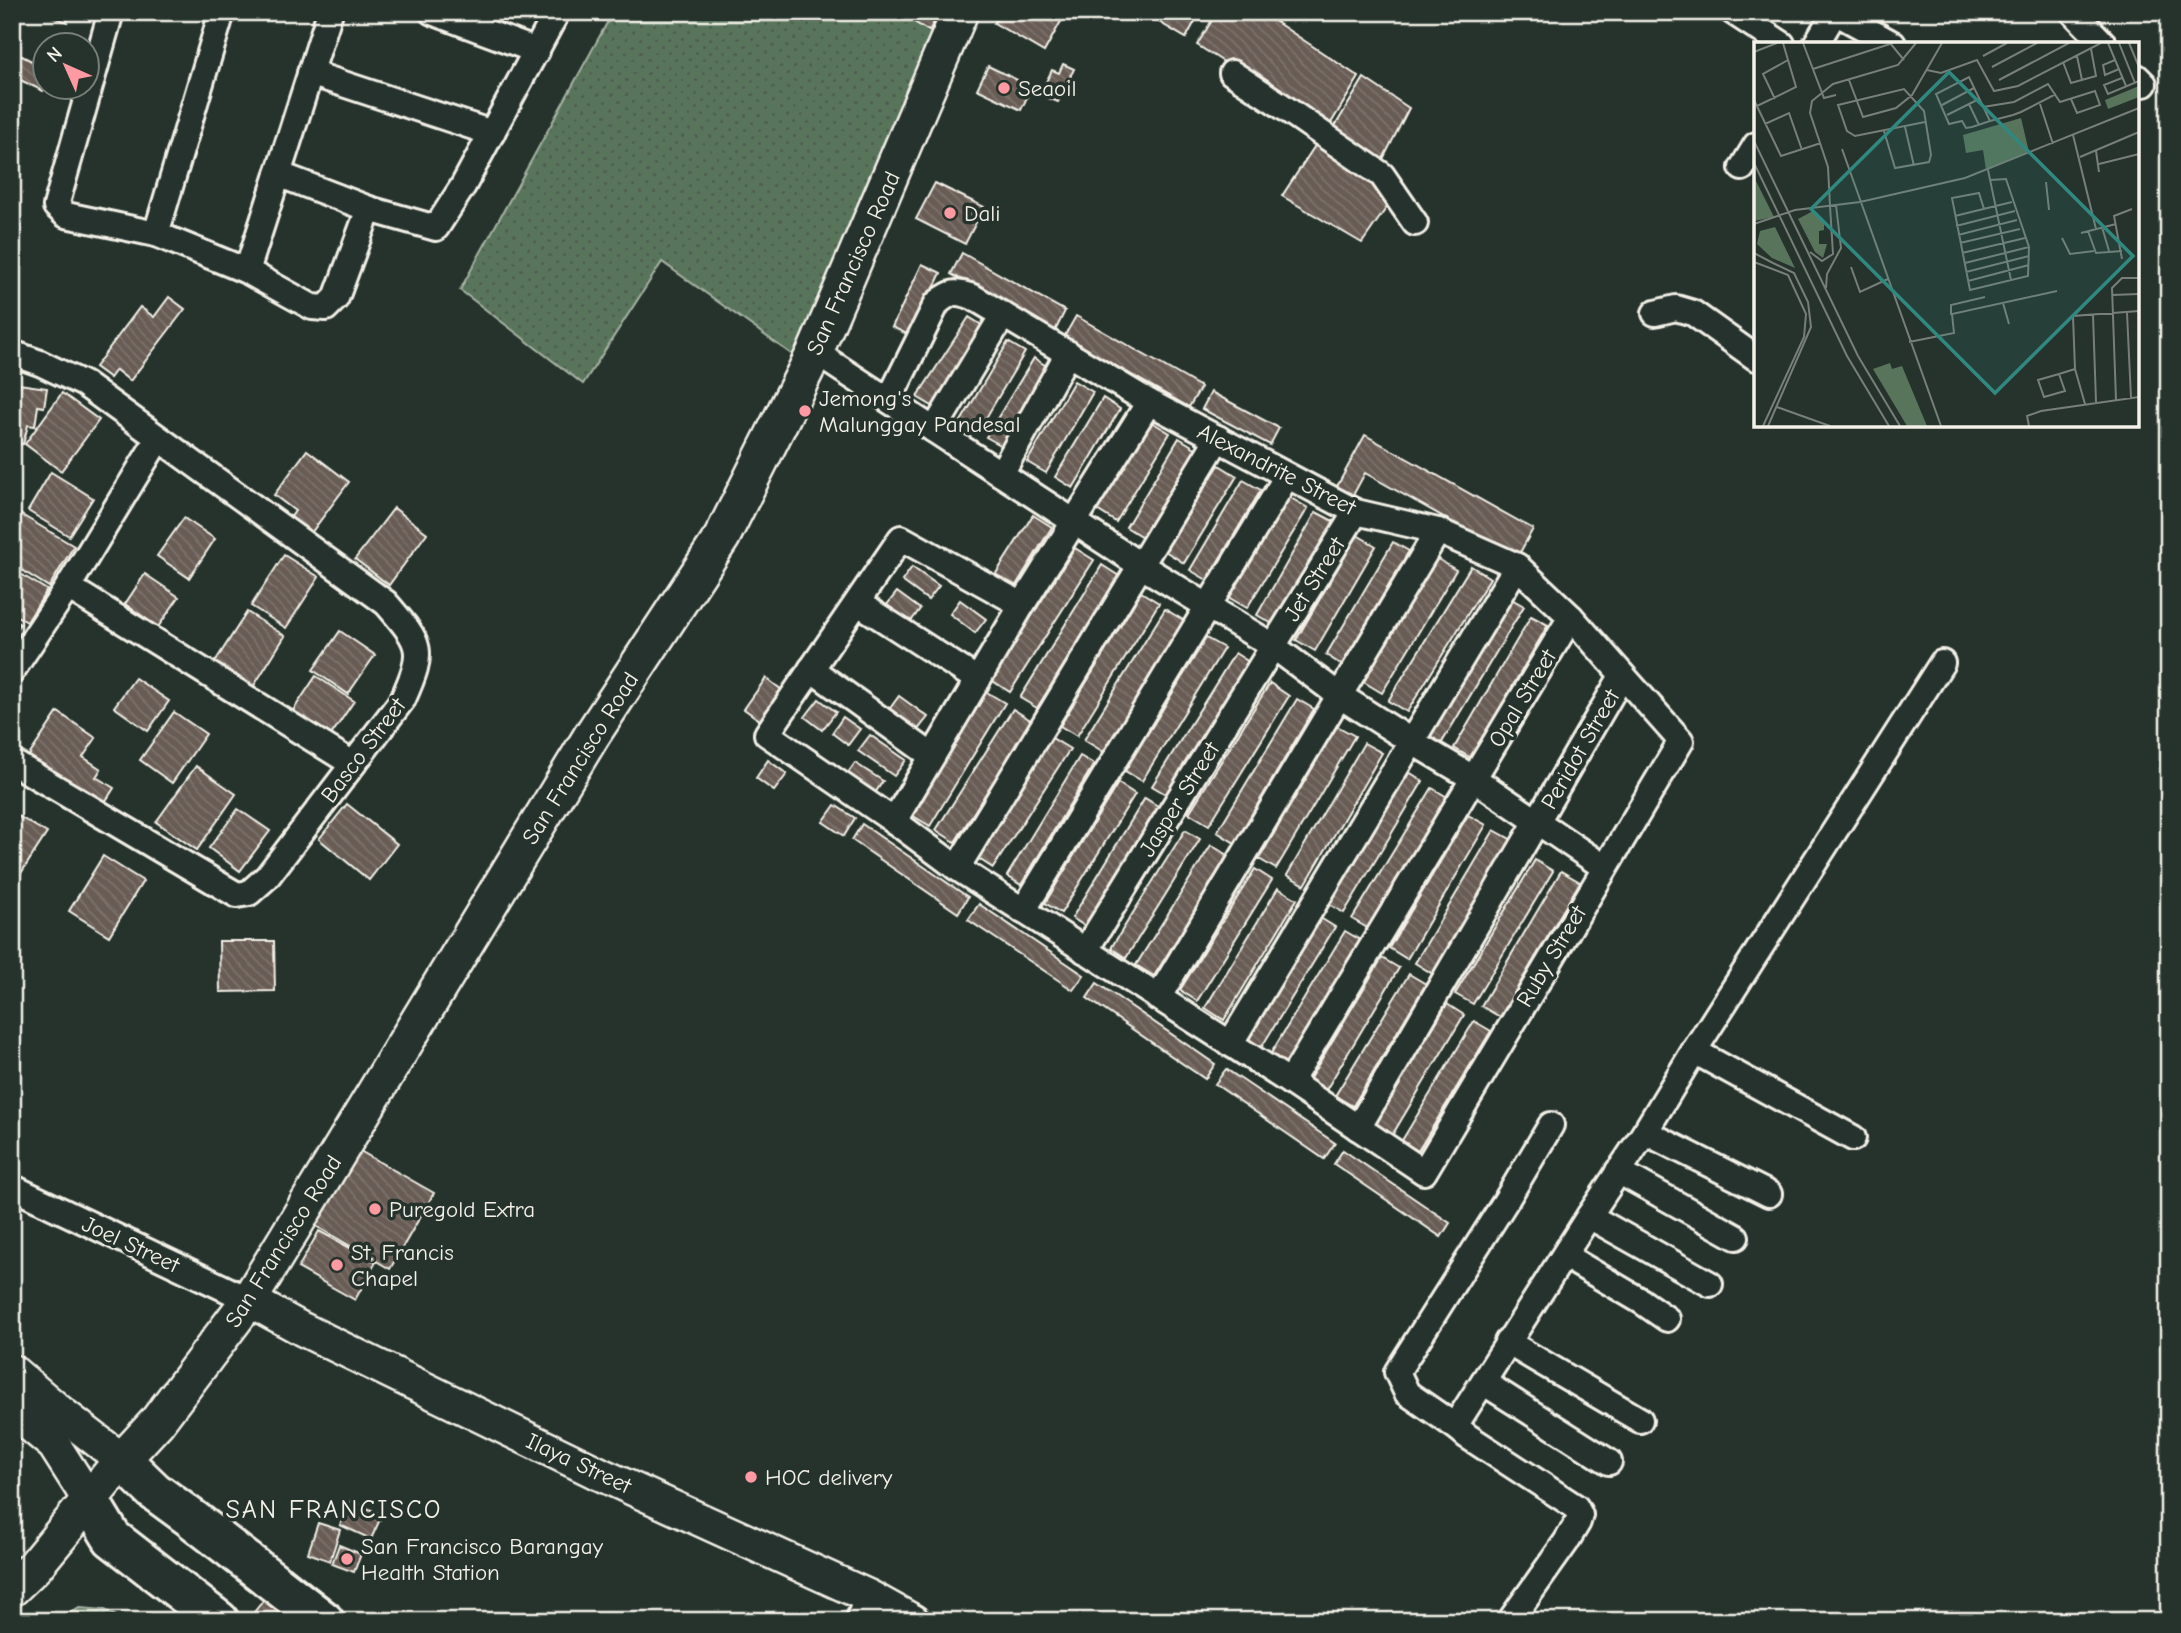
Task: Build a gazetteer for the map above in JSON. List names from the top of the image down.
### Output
{
  "streets": {
    "main road": ["San Francisco Road"],
    "street": [
      "Alexandrite Street",
      "Jet Street",
      "Opal Street",
      "Peridot Street",
      "Basco Street",
      "Jasper Street",
      "Ruby Street",
      "Joel Street",
      "Ilaya Street"
    ]
  },
  "crossings": [
    ["San Francisco Road", "Joel Street"],
    ["San Francisco Road", "Ilaya Street"],
    ["Alexandrite Street", "Jet Street"],
    ["Alexandrite Street", "Opal Street"],
    ["Alexandrite Street", "Peridot Street"],
    ["Alexandrite Street", "Ruby Street"],
    ["Jet Street", "Jasper Street"],
    ["Peridot Street", "Ruby Street"],
    ["Joel Street", "Ilaya Street"]
  ],
  "districts": ["SAN FRANCISCO"],
  "places": [
    "Seaoil",
    "Dali",
    "Jemong's Malunggay Pandesal",
    "Puregold Extra",
    "St. Francis Chapel",
    "HOC delivery",
    "San Francisco Barangay Health Station"
  ],
  "north": "top left"
}
